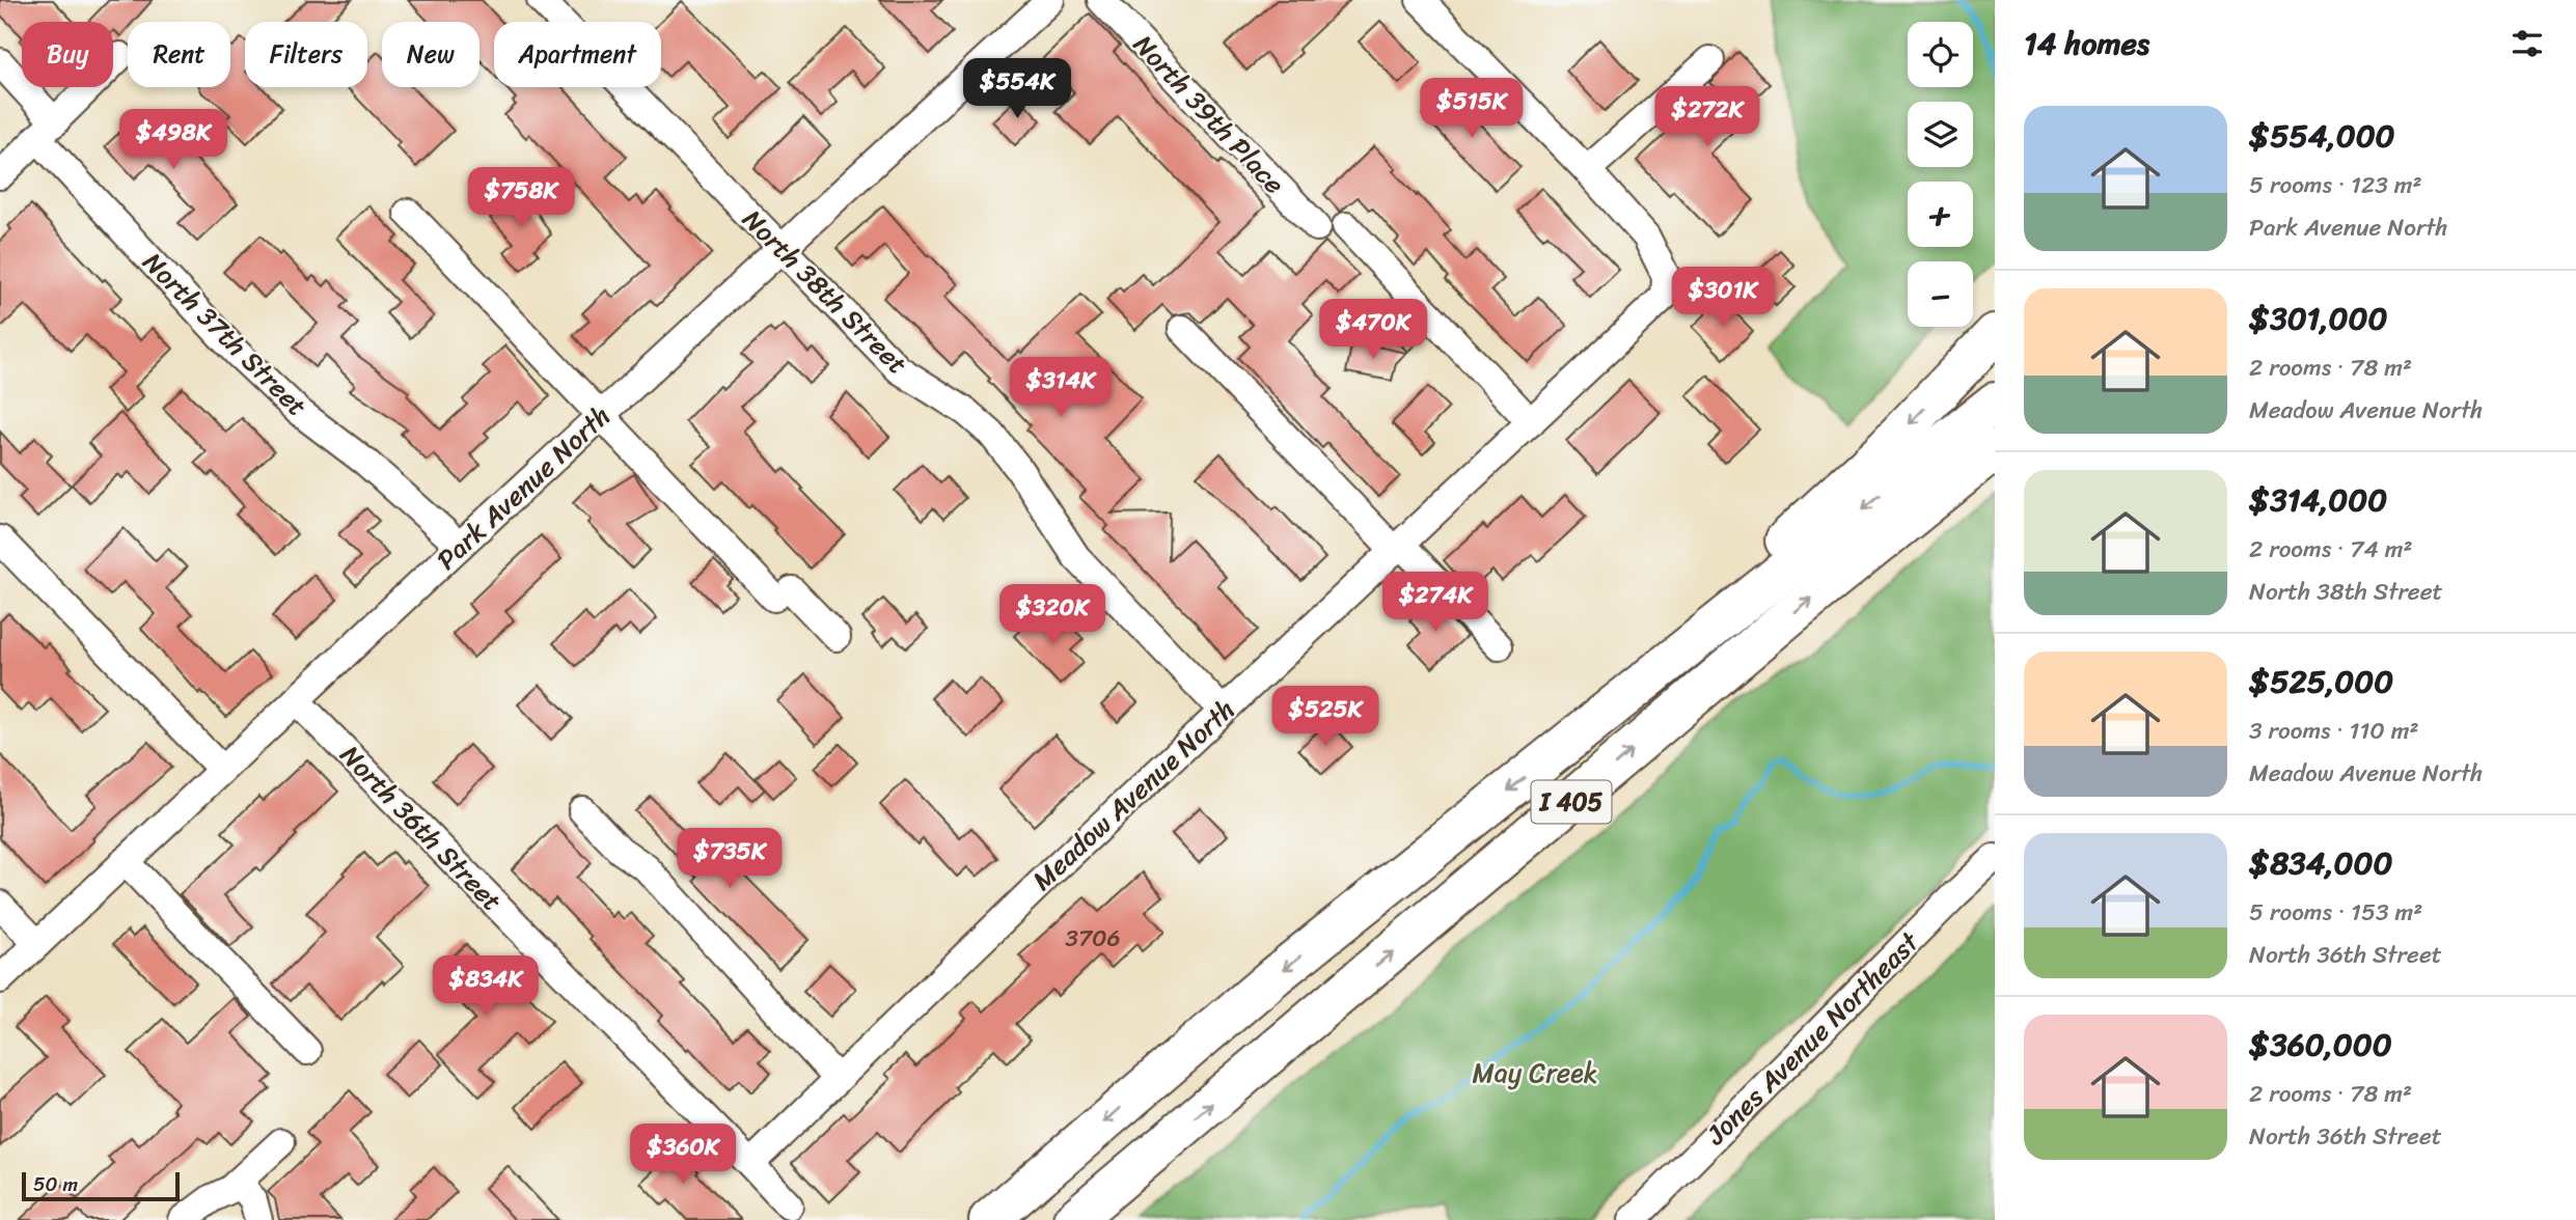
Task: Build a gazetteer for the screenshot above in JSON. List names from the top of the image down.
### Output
{
  "streets": {
    "highway": ["I 405"],
    "street": [
      "North 39th Place",
      "North 38th Street",
      "North 37th Street",
      "Park Avenue North",
      "Meadow Avenue North",
      "North 36th Street",
      "Jones Avenue Northeast"
    ]
  },
  "crossings": [
    ["North 38th Street", "Park Avenue North"],
    ["North 38th Street", "Meadow Avenue North"],
    ["North 37th Street", "Park Avenue North"],
    ["Park Avenue North", "North 36th Street"],
    ["Meadow Avenue North", "North 36th Street"]
  ],
  "parks": ["May Creek"],
  "house_numbers": ["3706"],
  "scale_bar": "50 m",
  "page": {
    "heading": "14 homes",
    "map_buttons": ["+", "−"],
    "chip": [
      "Buy",
      "Rent",
      "Filters",
      "New",
      "Apartment"
    ],
    "price": [
      "$554K",
      "$515K",
      "$272K",
      "$498K",
      "$758K",
      "$301K",
      "$470K",
      "$314K",
      "$274K",
      "$320K",
      "$525K",
      "$735K",
      "$834K",
      "$360K"
    ],
    "list": [
      {
        "name": "$554,000",
        "note": "5 rooms · 123 m² · Park Avenue North"
      },
      {
        "name": "$301,000",
        "note": "2 rooms · 78 m² · Meadow Avenue North"
      },
      {
        "name": "$314,000",
        "note": "2 rooms · 74 m² · North 38th Street"
      },
      {
        "name": "$525,000",
        "note": "3 rooms · 110 m² · Meadow Avenue North"
      },
      {
        "name": "$834,000",
        "note": "5 rooms · 153 m² · North 36th Street"
      },
      {
        "name": "$360,000",
        "note": "2 rooms · 78 m² · North 36th Street"
      }
    ],
    "scale": "50 m"
  }
}
